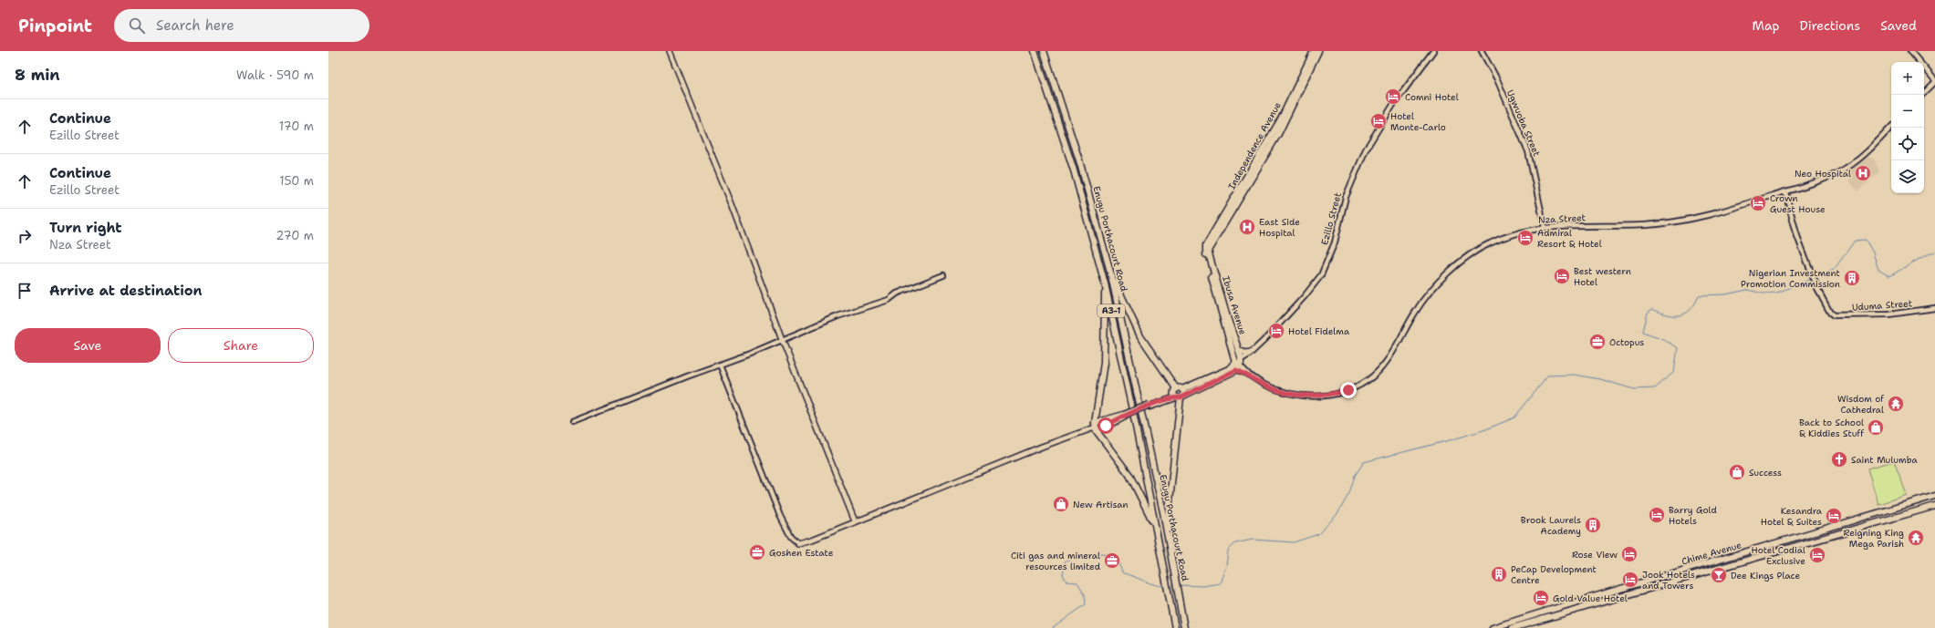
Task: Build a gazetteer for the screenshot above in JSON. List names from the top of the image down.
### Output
{
  "streets": {
    "main road": [
      "Independence Avenue",
      "Ezillo Street",
      "Enugu Porthacourt Road",
      "Ibusa Avenue",
      "A3-1",
      "Chime Avenue"
    ],
    "street": ["Ugwuoba Street", "Nza Street", "Uduma Street"]
  },
  "crossings": [
    ["Ugwuoba Street", "Nza Street"],
    ["Independence Avenue", "Ibusa Avenue"],
    ["Ezillo Street", "Nza Street"],
    ["Ezillo Street", "Ibusa Avenue"],
    ["Nza Street", "Ibusa Avenue"],
    ["Nza Street", "Uduma Street"]
  ],
  "places": {
    "hotel": [
      "Comni Hotel",
      "Hotel Monte-Carlo",
      "Crown Guest House",
      "Admiral Resort & Hotel",
      "Best western Hotel",
      "Hotel Fidelma",
      "Barry Gold Hotels",
      "Kesandra Hotel & Suites",
      "Rose View",
      "Hotel Codial Exclusive",
      "Jook Hotels and Towers",
      "Gold Value Hotel"
    ],
    "hospital": ["Neo Hospital", "East Side Hospital"],
    "building": ["Nigerian Investment Promotion Commission", "Brook Laurels Academy", "PeCap Development Centre"],
    "office": ["Octopus", "Goshen Estate", "Citi gas and mineral resources limited"],
    "temple": ["Wisdom of Cathedral", "Reigning King Mega Parish"],
    "shop": ["Back to School & Kiddies Stuff", "Success", "New Artisan"],
    "church": ["Saint Mulumba"],
    "bar": ["Dee Kings Place"]
  },
  "page": {
    "header": "Pinpoint",
    "search": "Search here",
    "nav": ["Map", "Directions", "Saved"],
    "heading": ["8 min", "Walk · 590 m"],
    "map_buttons": ["+", "−"],
    "list": [
      ["Continue", "Ezillo Street", "170 m"],
      ["Continue", "Ezillo Street", "150 m"],
      ["Turn right", "Nza Street", "270 m"],
      "Arrive at destination"
    ],
    "buttons": ["Save", "Share"]
  }
}
